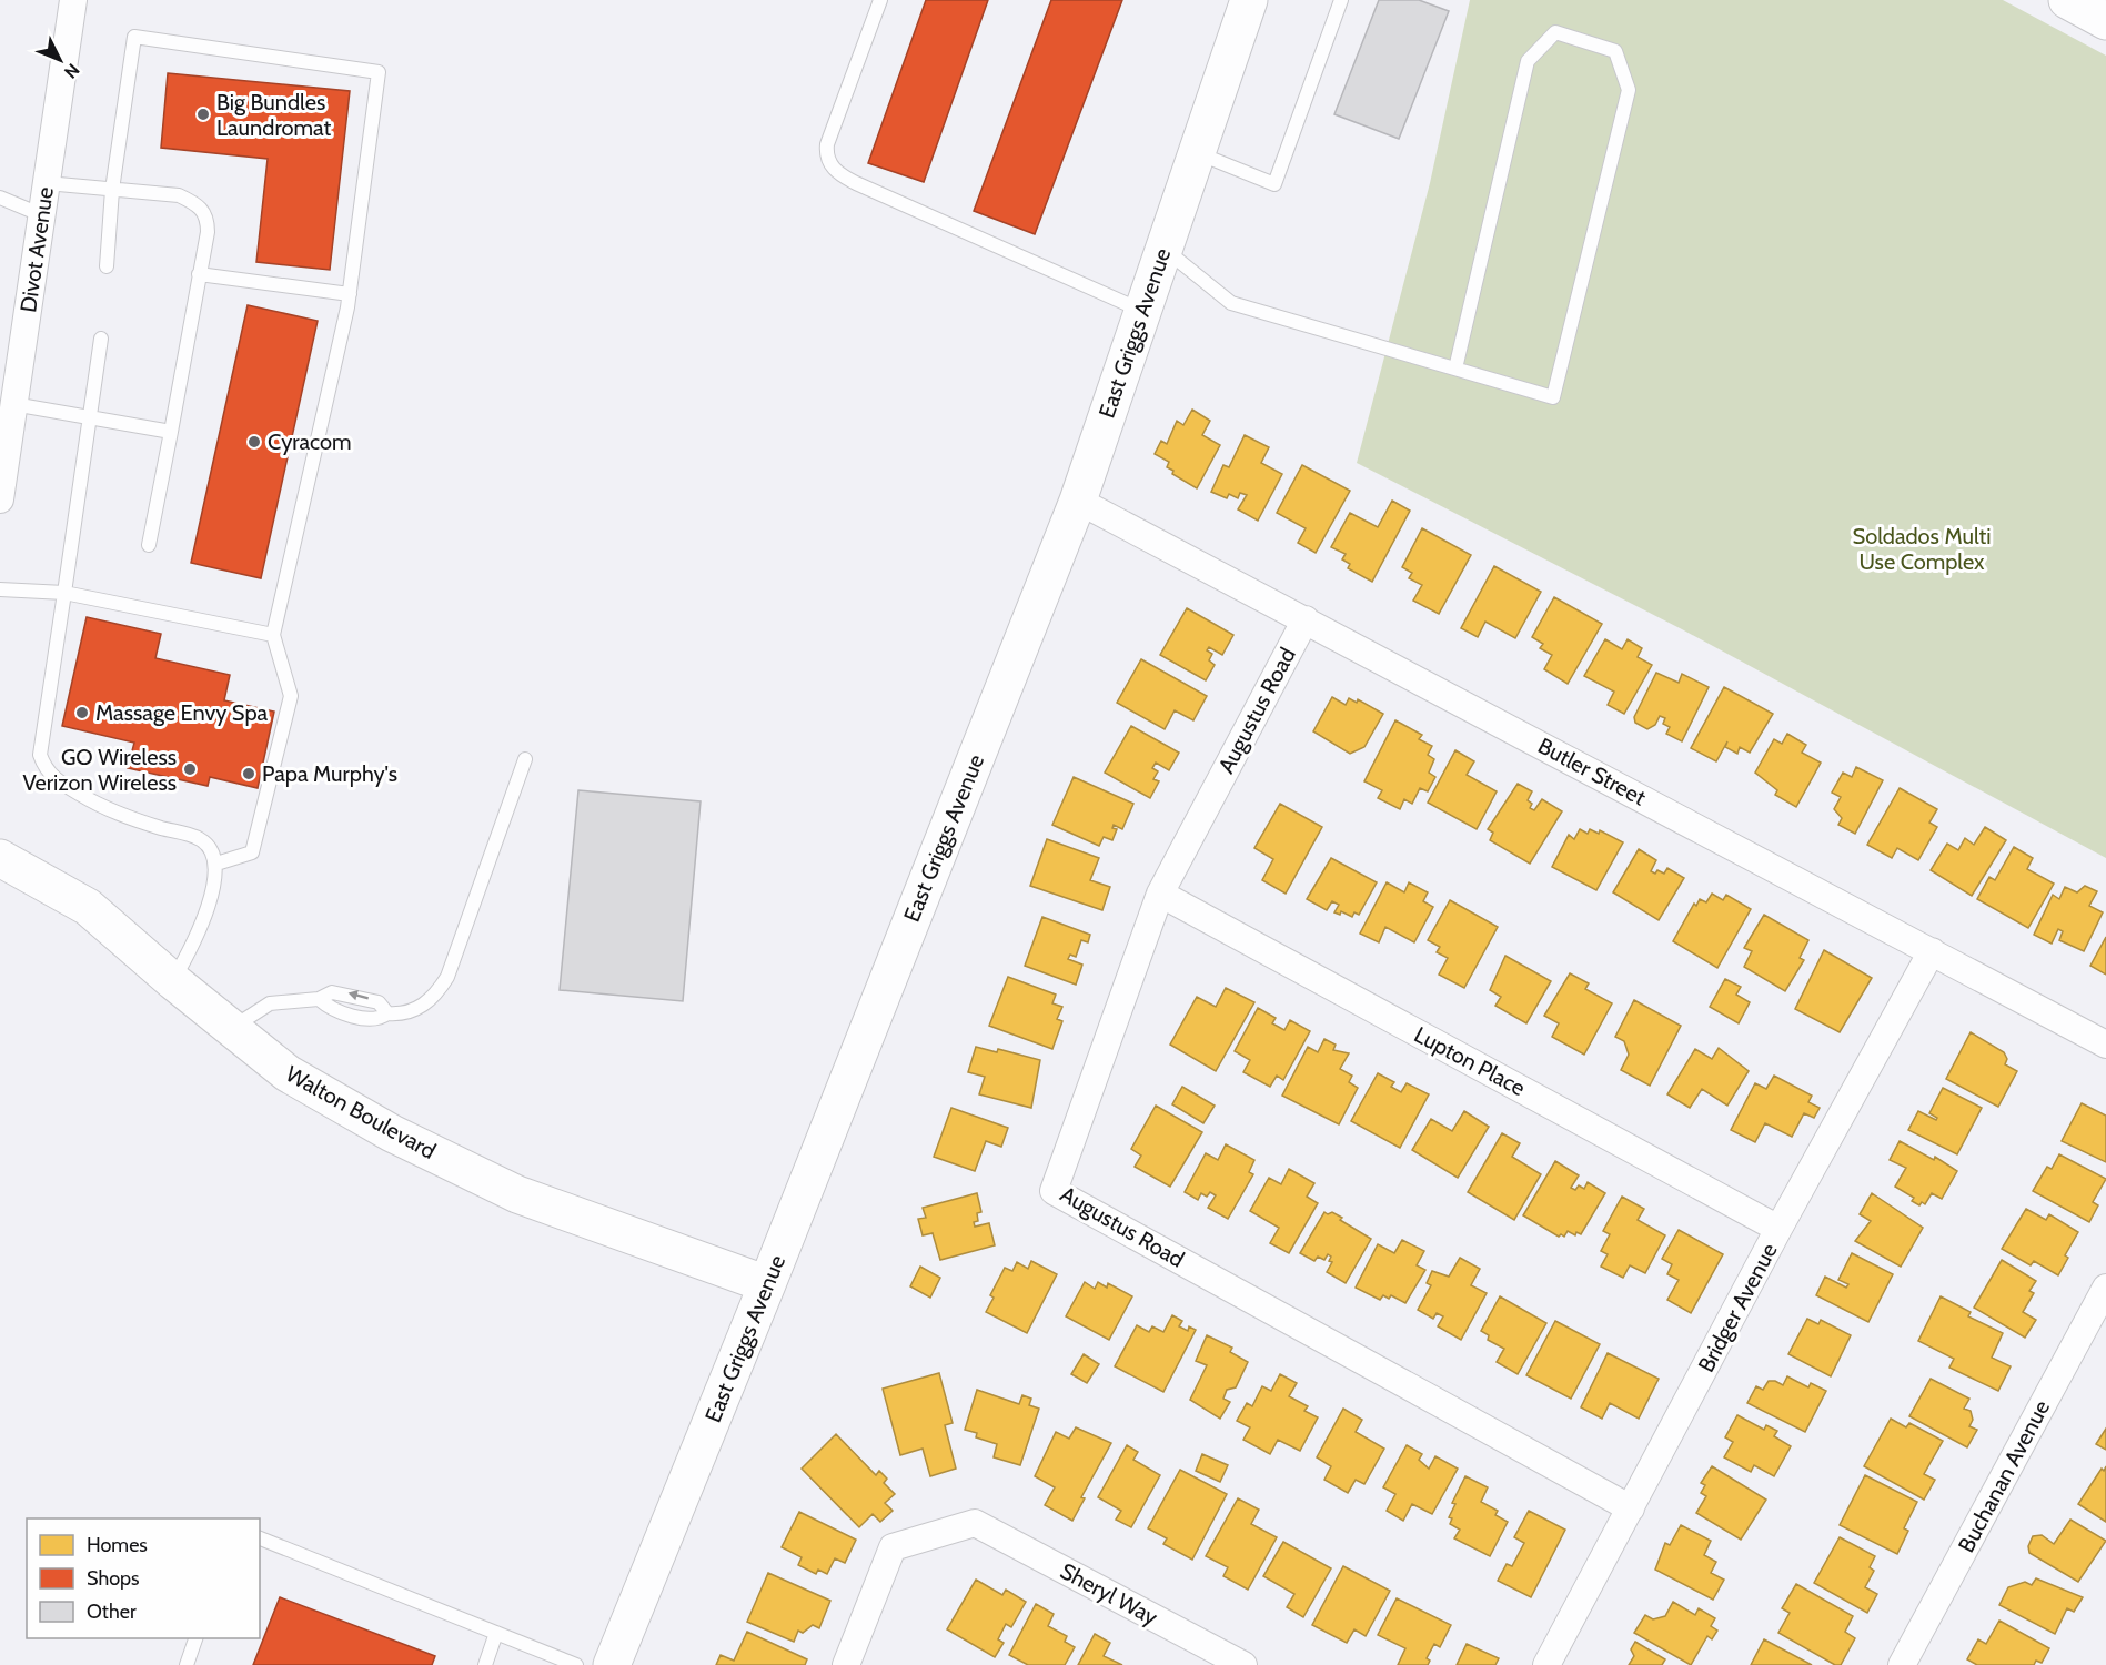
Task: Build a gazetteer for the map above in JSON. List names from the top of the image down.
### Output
{
  "streets": {
    "street": [
      "Divot Avenue",
      "East Griggs Avenue",
      "Augustus Road",
      "Butler Street",
      "Lupton Place",
      "Walton Boulevard",
      "Bridger Avenue",
      "Buchanan Avenue",
      "Sheryl Way"
    ]
  },
  "crossings": [
    ["East Griggs Avenue", "Butler Street"],
    ["East Griggs Avenue", "Walton Boulevard"],
    ["Augustus Road", "Butler Street"],
    ["Augustus Road", "Lupton Place"],
    ["Augustus Road", "Bridger Avenue"],
    ["Butler Street", "Bridger Avenue"],
    ["Lupton Place", "Bridger Avenue"]
  ],
  "parks": ["Soldados Multi Use Complex"],
  "places": [
    "Big Bundles Laundromat",
    "Cyracom",
    "Massage Envy Spa",
    "GO Wireless Verizon Wireless",
    "Papa Murphy's"
  ],
  "legend": ["Homes", "Shops", "Other"],
  "north": "bottom right"
}
